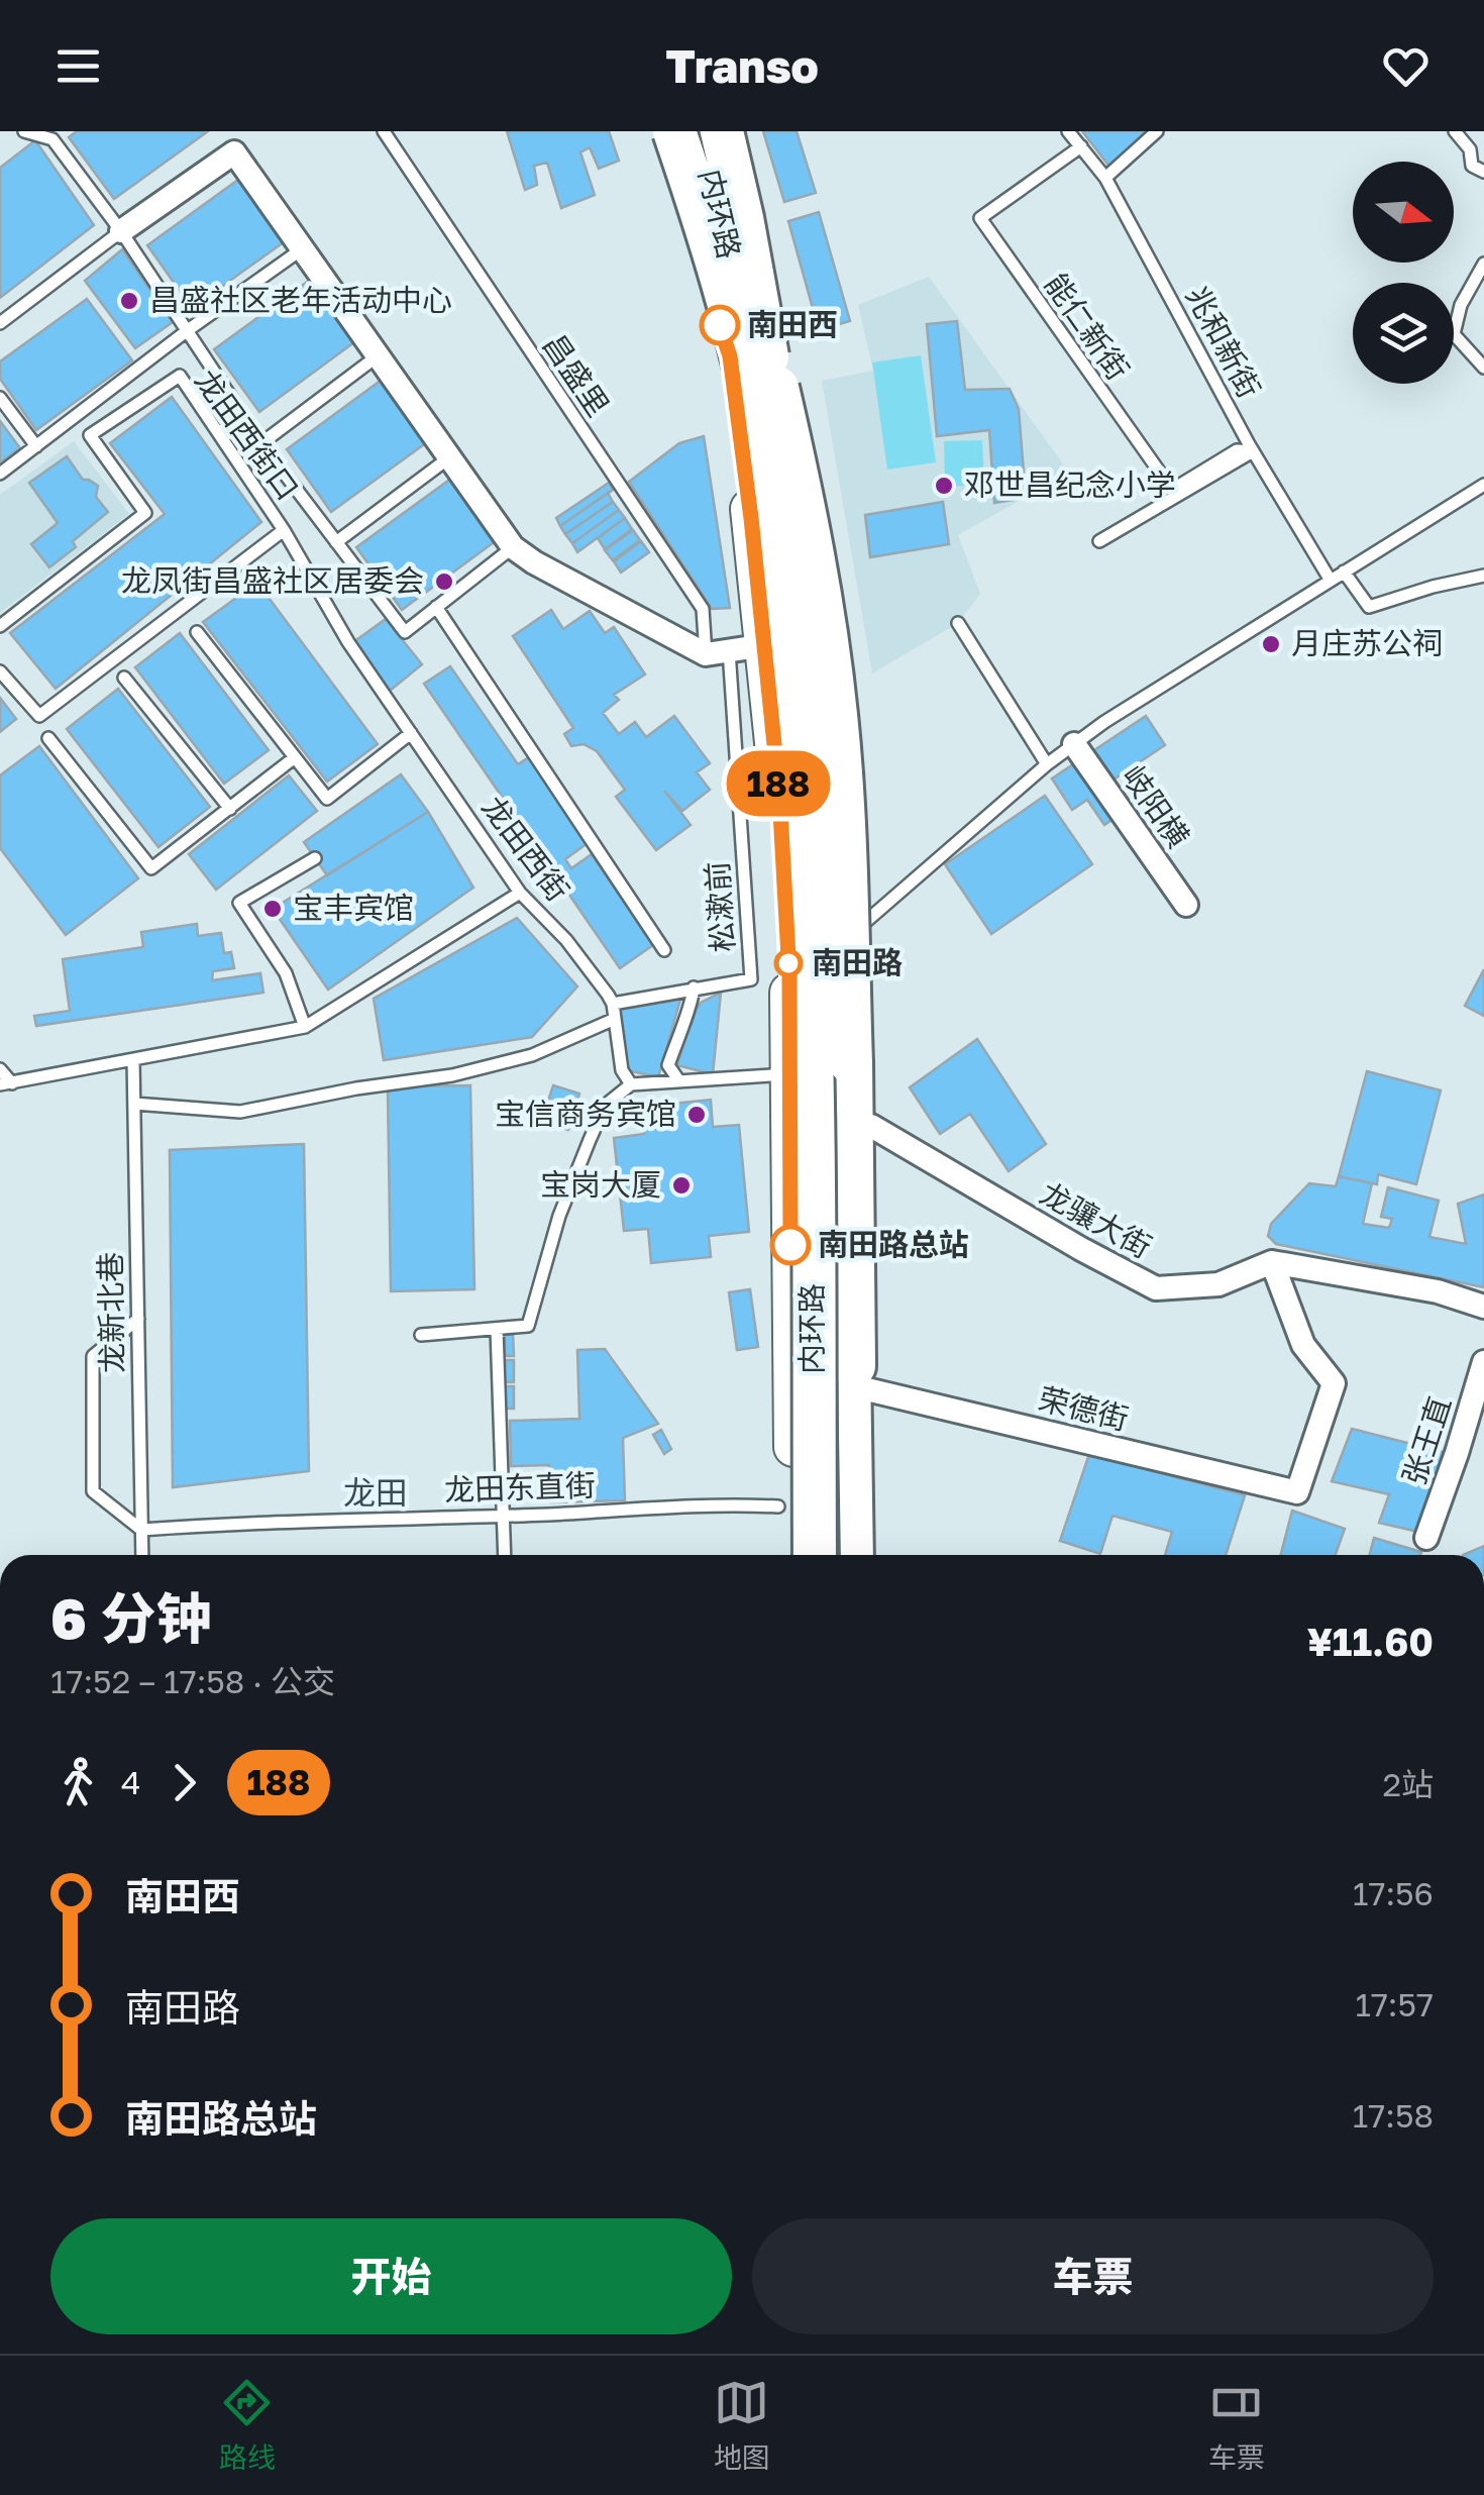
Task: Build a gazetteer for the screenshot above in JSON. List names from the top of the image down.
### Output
{
  "streets": {
    "highway": ["内环路"],
    "street": [
      "岐阳横",
      "龙骧大街",
      "荣德街",
      "张王直"
    ],
    "lane": [
      "能仁新街",
      "兆和新街",
      "昌盛里",
      "龙田西街口",
      "龙田西街",
      "松漱前",
      "龙新北巷",
      "龙田东直街"
    ]
  },
  "crossings": [
    ["能仁新街", "兆和新街"],
    ["昌盛里", "松漱前"],
    ["龙田西街口", "龙田西街"],
    ["龙田西街", "松漱前"],
    ["龙骧大街", "荣德街"],
    ["龙新北巷", "龙田东直街"]
  ],
  "districts": ["龙田"],
  "places": [
    "昌盛社区老年活动中心",
    "南田西",
    "邓世昌纪念小学",
    "龙凤街昌盛社区居委会",
    "月庄苏公祠",
    "宝丰宾馆",
    "南田路",
    "宝信商务宾馆",
    "宝岗大厦",
    "南田路总站"
  ],
  "lines": ["bus line 188"],
  "north": "right",
  "page": {
    "header": "Transo",
    "on_map": "188",
    "heading": ["6 分钟", "17:52 – 17:58 · 公交", "¥11.60"],
    "legs": ["4", "188", "2站"],
    "list": [
      {
        "name": "南田西",
        "value": "17:56"
      },
      {
        "name": "南田路",
        "value": "17:57"
      },
      {
        "name": "南田路总站",
        "value": "17:58"
      }
    ],
    "buttons": ["开始", "车票"],
    "tabs": ["路线", "地图", "车票"]
  }
}
